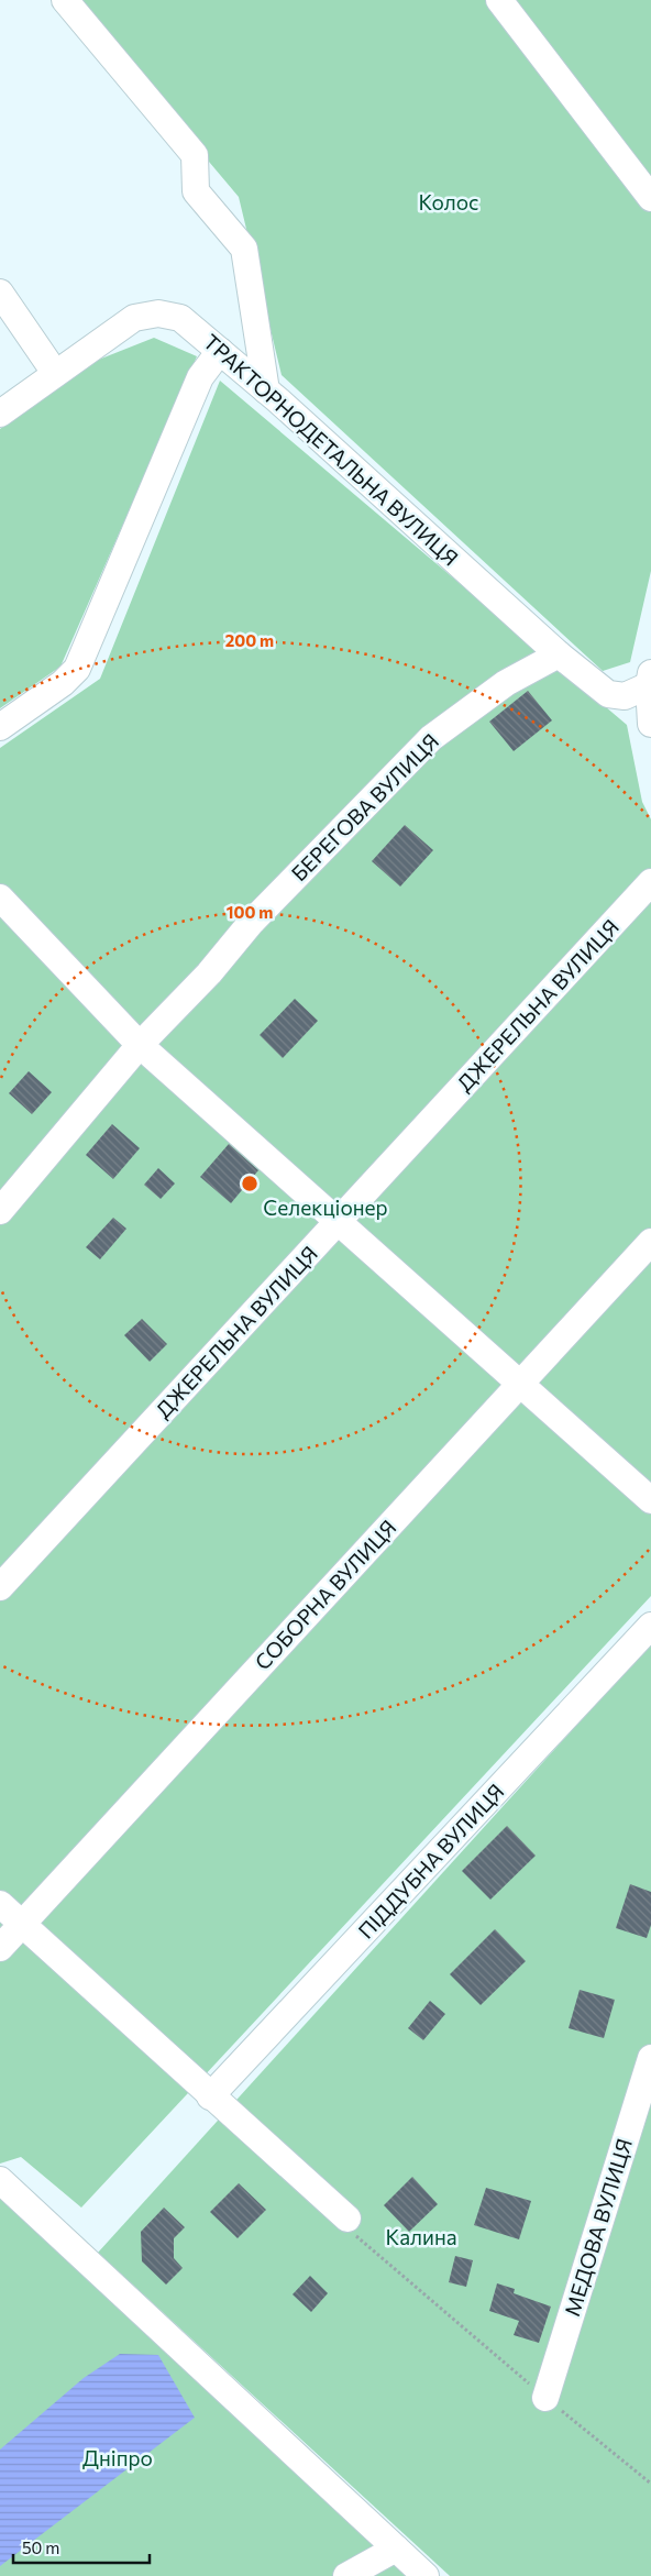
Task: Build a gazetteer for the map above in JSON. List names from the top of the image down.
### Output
{
  "streets": {
    "street": [
      "ТРАКТОРНОДЕТАЛЬНА ВУЛИЦЯ",
      "БЕРЕГОВА ВУЛИЦЯ",
      "ДЖЕРЕЛЬНА ВУЛИЦЯ",
      "СОБОРНА ВУЛИЦЯ",
      "ПІДДУБНА ВУЛИЦЯ",
      "МЕДОВА ВУЛИЦЯ"
    ]
  },
  "crossings": [
    ["ТРАКТОРНОДЕТАЛЬНА ВУЛИЦЯ", "БЕРЕГОВА ВУЛИЦЯ"]
  ],
  "parks": [
    "Колос",
    "Селекціонер",
    "Калина",
    "Дніпро"
  ],
  "scale_bar": "50 m",
  "rings": ["200 m", "100 m"]
}
